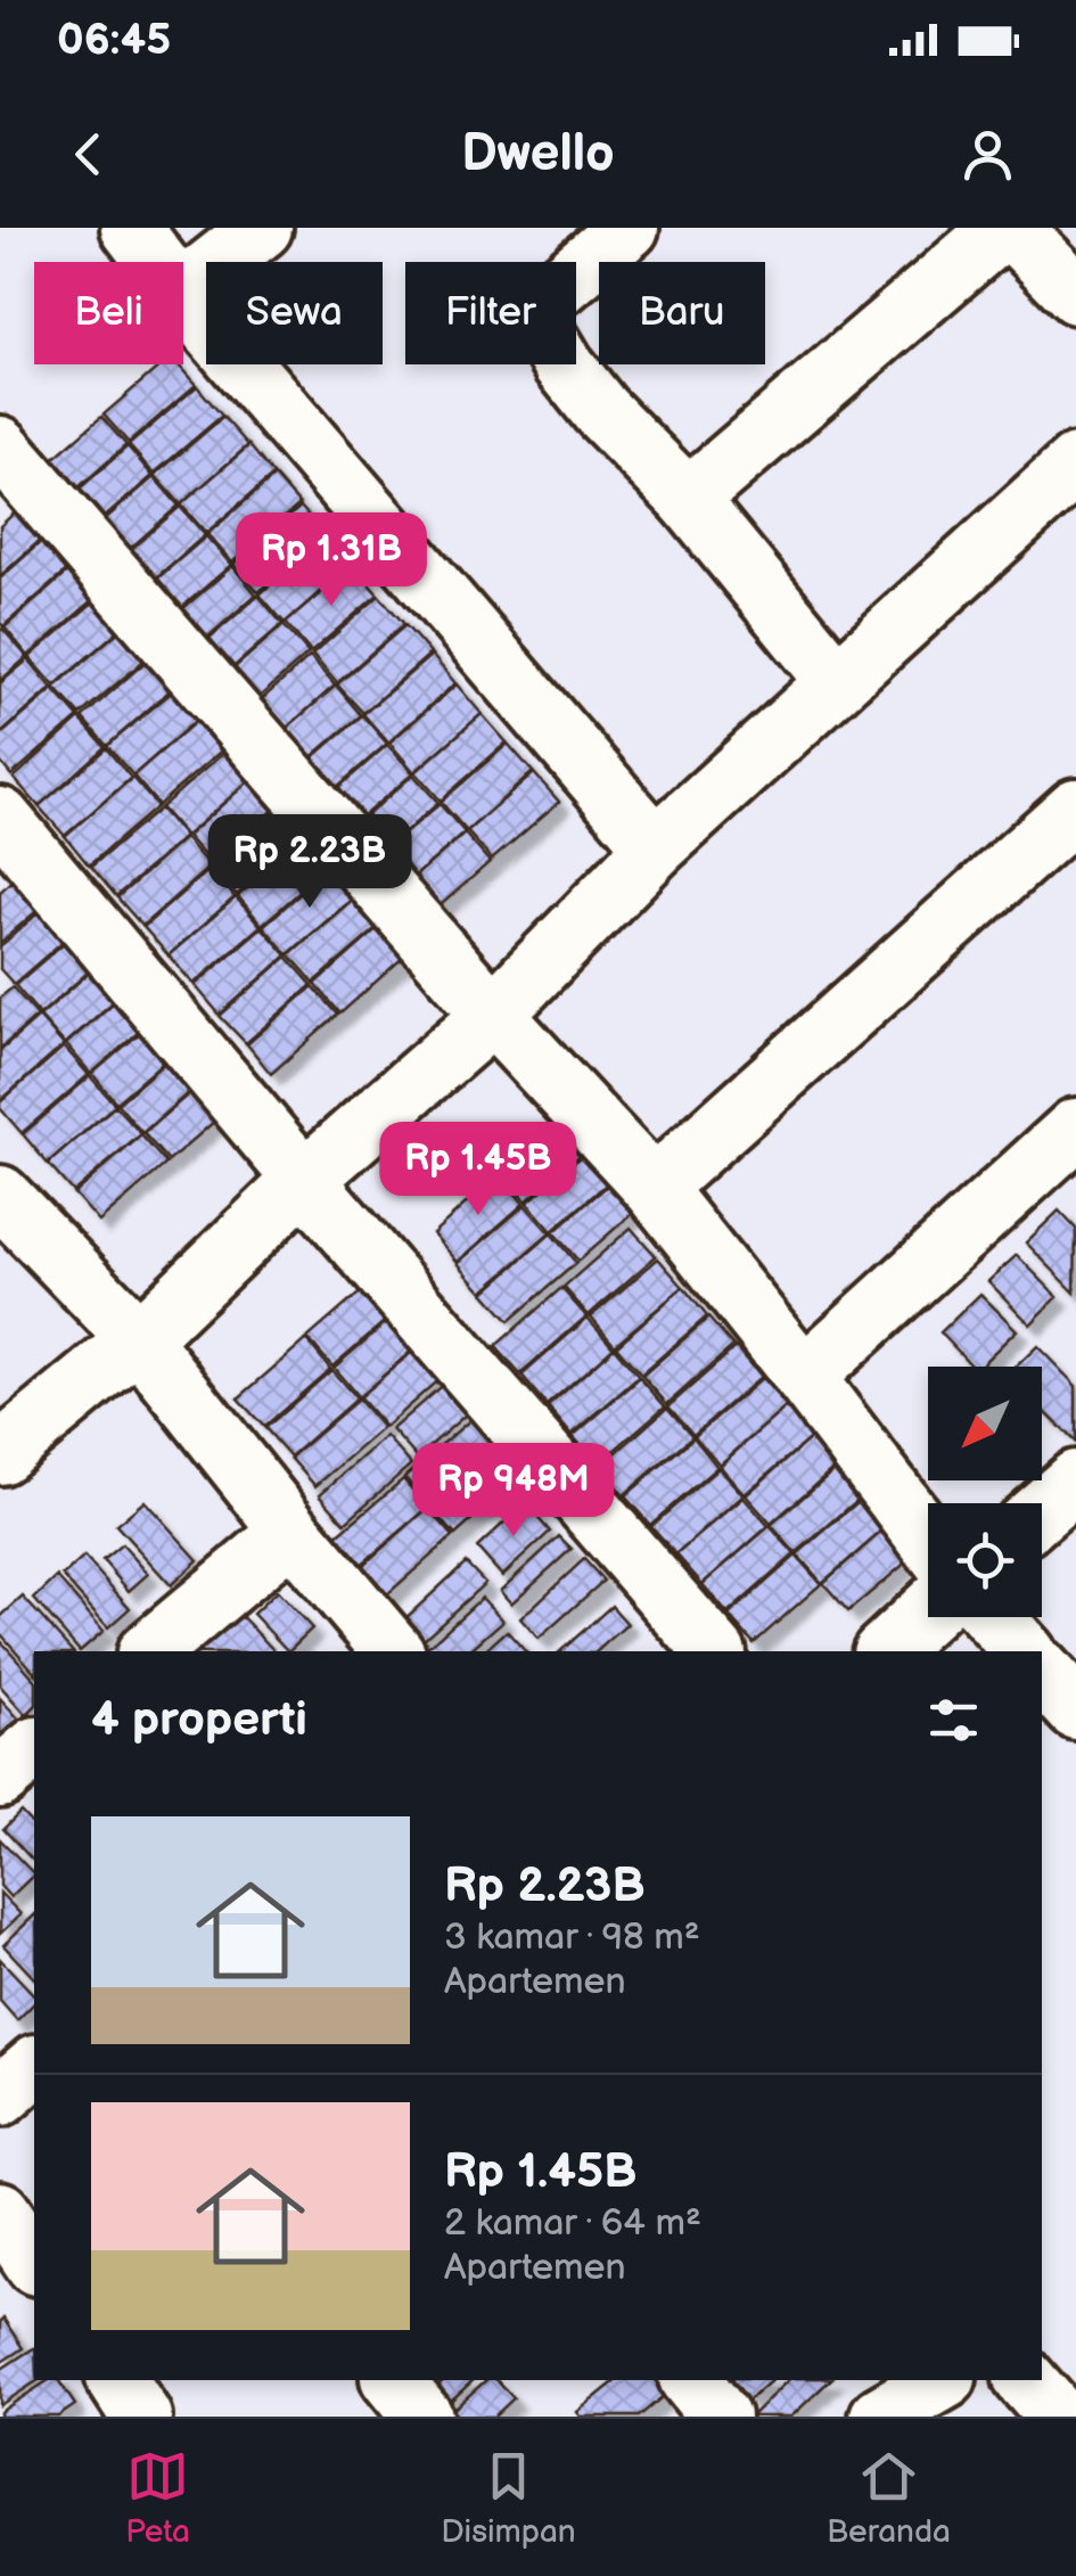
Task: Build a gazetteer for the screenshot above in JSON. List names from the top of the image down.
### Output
{
  "north": "bottom left",
  "page": {
    "status": "06:45",
    "header": "Dwello",
    "chip": [
      "Beli",
      "Sewa",
      "Filter",
      "Baru"
    ],
    "price": [
      "Rp 1.31B",
      "Rp 2.23B",
      "Rp 1.45B",
      "Rp 948M"
    ],
    "heading": "4 properti",
    "list": [
      {
        "name": "Rp 2.23B",
        "note": "3 kamar · 98 m² · Apartemen"
      },
      {
        "name": "Rp 1.45B",
        "note": "2 kamar · 64 m² · Apartemen"
      }
    ],
    "tabs": ["Peta", "Disimpan", "Beranda"]
  }
}
